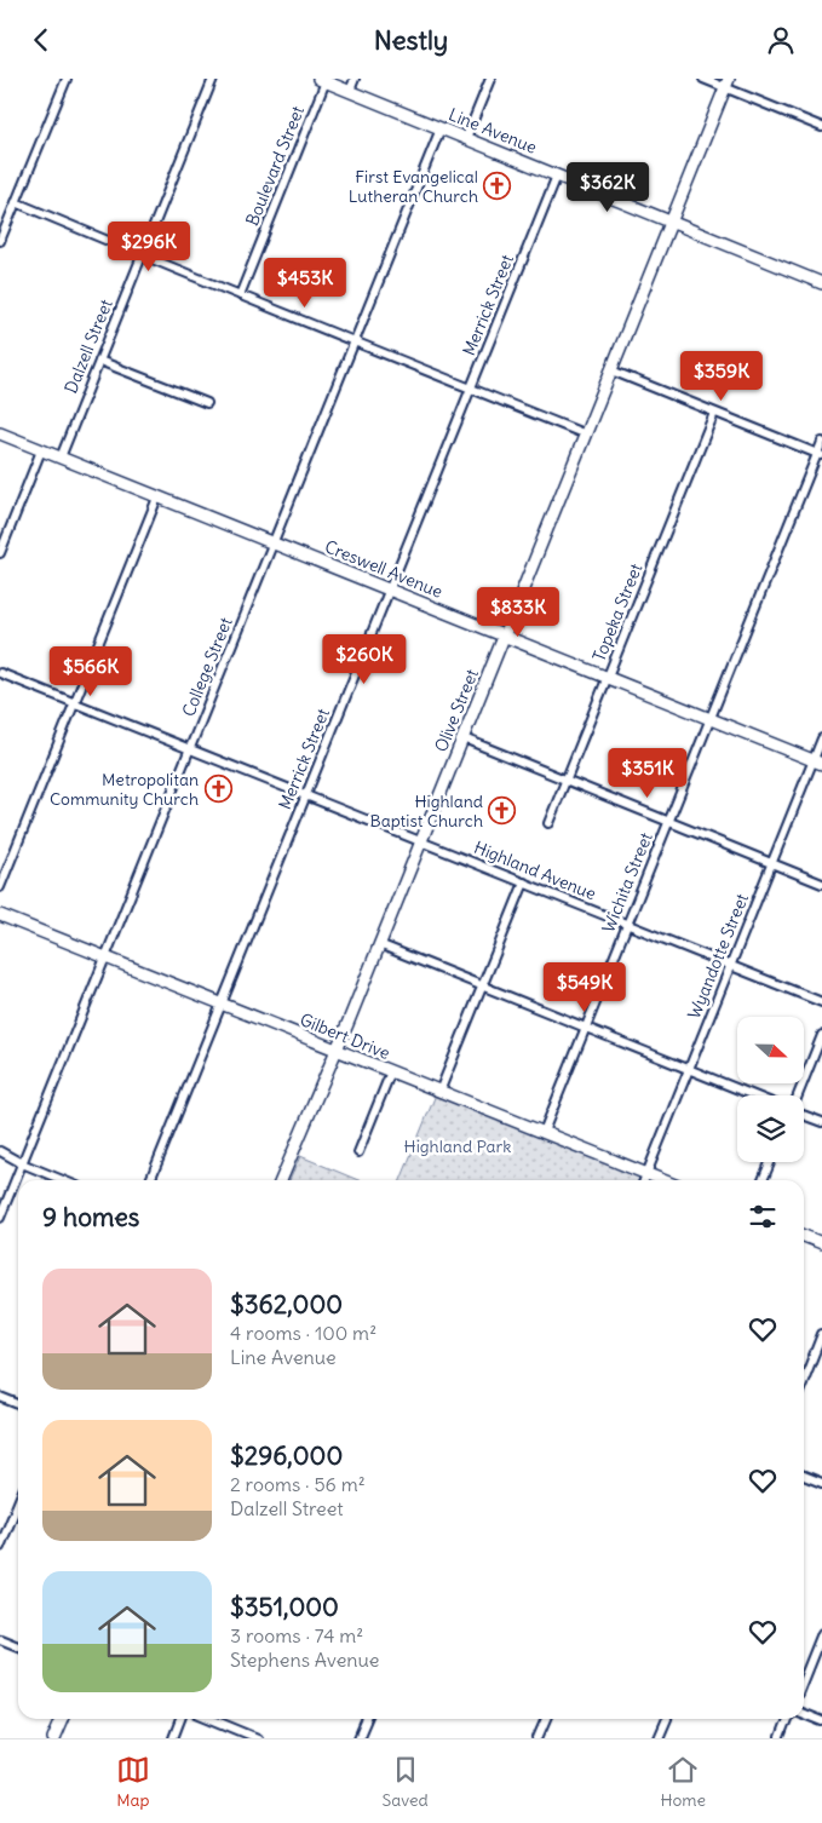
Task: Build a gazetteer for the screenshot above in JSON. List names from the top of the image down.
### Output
{
  "streets": {
    "street": [
      "Line Avenue",
      "Boulevard Street",
      "Merrick Street",
      "Dalzell Street",
      "Creswell Avenue",
      "Topeka Street",
      "College Street",
      "Olive Street",
      "Highland Avenue",
      "Wichita Street",
      "Wyandotte Street",
      "Gilbert Drive"
    ]
  },
  "crossings": [
    ["Line Avenue", "Boulevard Street"],
    ["Line Avenue", "Merrick Street"],
    ["Line Avenue", "College Street"],
    ["Line Avenue", "Olive Street"],
    ["Merrick Street", "Creswell Avenue"],
    ["Merrick Street", "Highland Avenue"],
    ["Merrick Street", "Gilbert Drive"],
    ["Dalzell Street", "Creswell Avenue"],
    ["Creswell Avenue", "Topeka Street"],
    ["Creswell Avenue", "College Street"],
    ["Creswell Avenue", "Olive Street"],
    ["Creswell Avenue", "Wichita Street"],
    ["Creswell Avenue", "Wyandotte Street"],
    ["College Street", "Highland Avenue"],
    ["College Street", "Gilbert Drive"],
    ["Olive Street", "Highland Avenue"],
    ["Olive Street", "Gilbert Drive"],
    ["Highland Avenue", "Wichita Street"],
    ["Highland Avenue", "Wyandotte Street"],
    ["Wichita Street", "Gilbert Drive"],
    ["Wyandotte Street", "Gilbert Drive"]
  ],
  "parks": ["Highland Park"],
  "places": {
    "church": ["First Evangelical Lutheran Church", "Metropolitan Community Church", "Highland Baptist Church"]
  },
  "north": "right",
  "page": {
    "header": "Nestly",
    "price": [
      "$362K",
      "$296K",
      "$453K",
      "$359K",
      "$833K",
      "$260K",
      "$566K",
      "$351K",
      "$549K"
    ],
    "heading": "9 homes",
    "list": [
      {
        "name": "$362,000",
        "note": "4 rooms · 100 m² · Line Avenue"
      },
      {
        "name": "$296,000",
        "note": "2 rooms · 56 m² · Dalzell Street"
      },
      {
        "name": "$351,000",
        "note": "3 rooms · 74 m² · Stephens Avenue"
      }
    ],
    "tabs": ["Map", "Saved", "Home"]
  }
}
